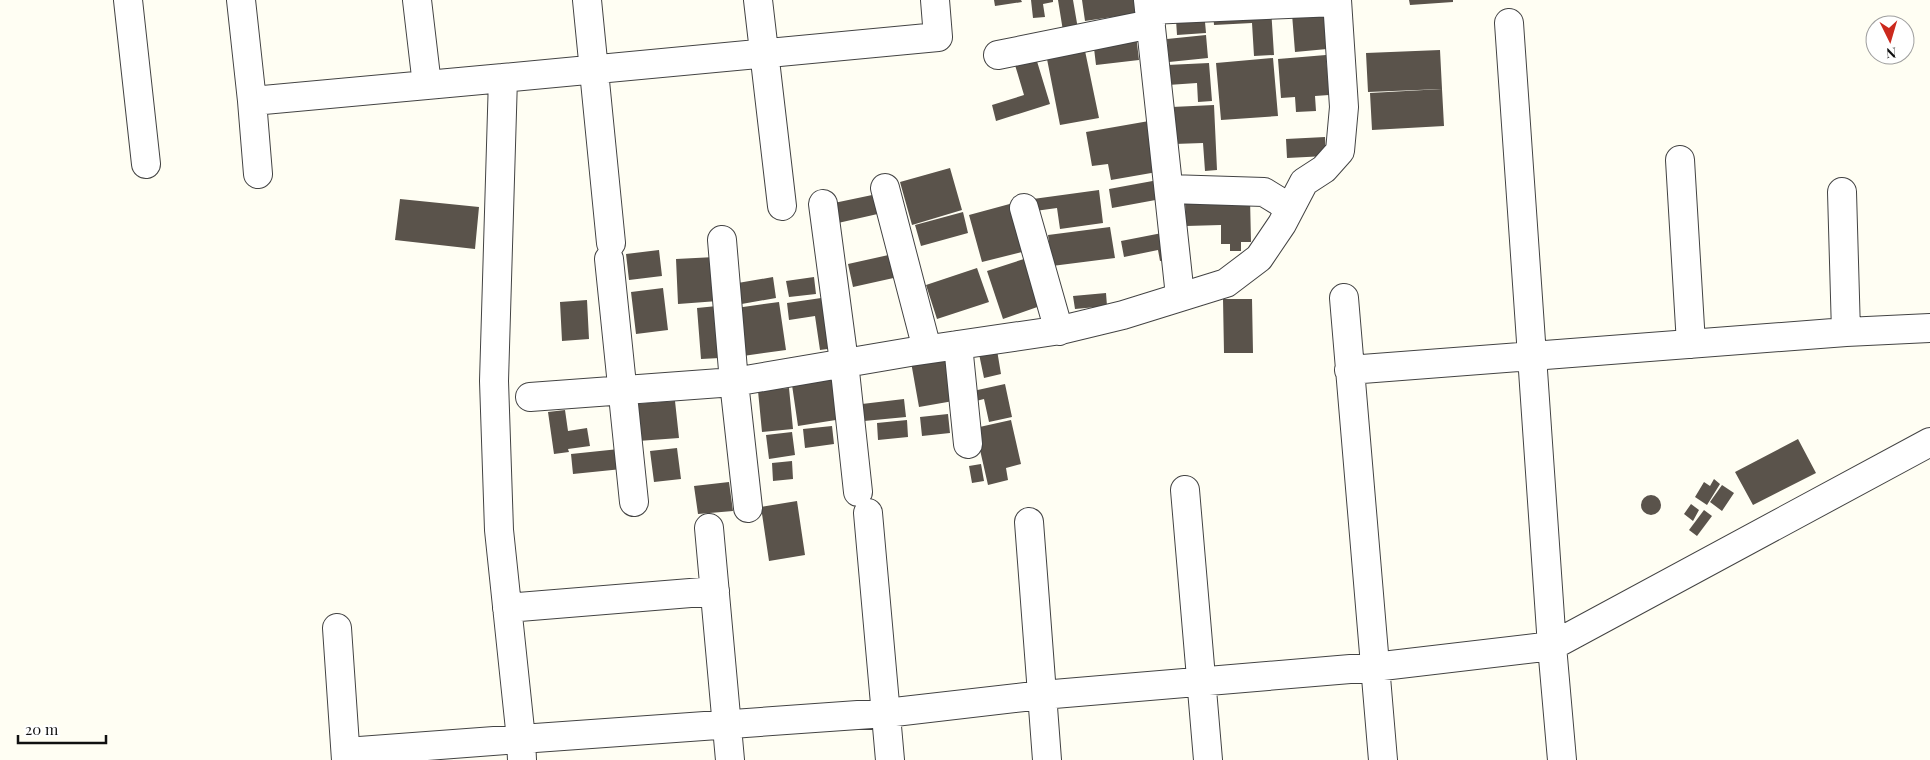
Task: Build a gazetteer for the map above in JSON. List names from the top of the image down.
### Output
{
  "scale_bar": "20 m",
  "north": "bottom"
}
